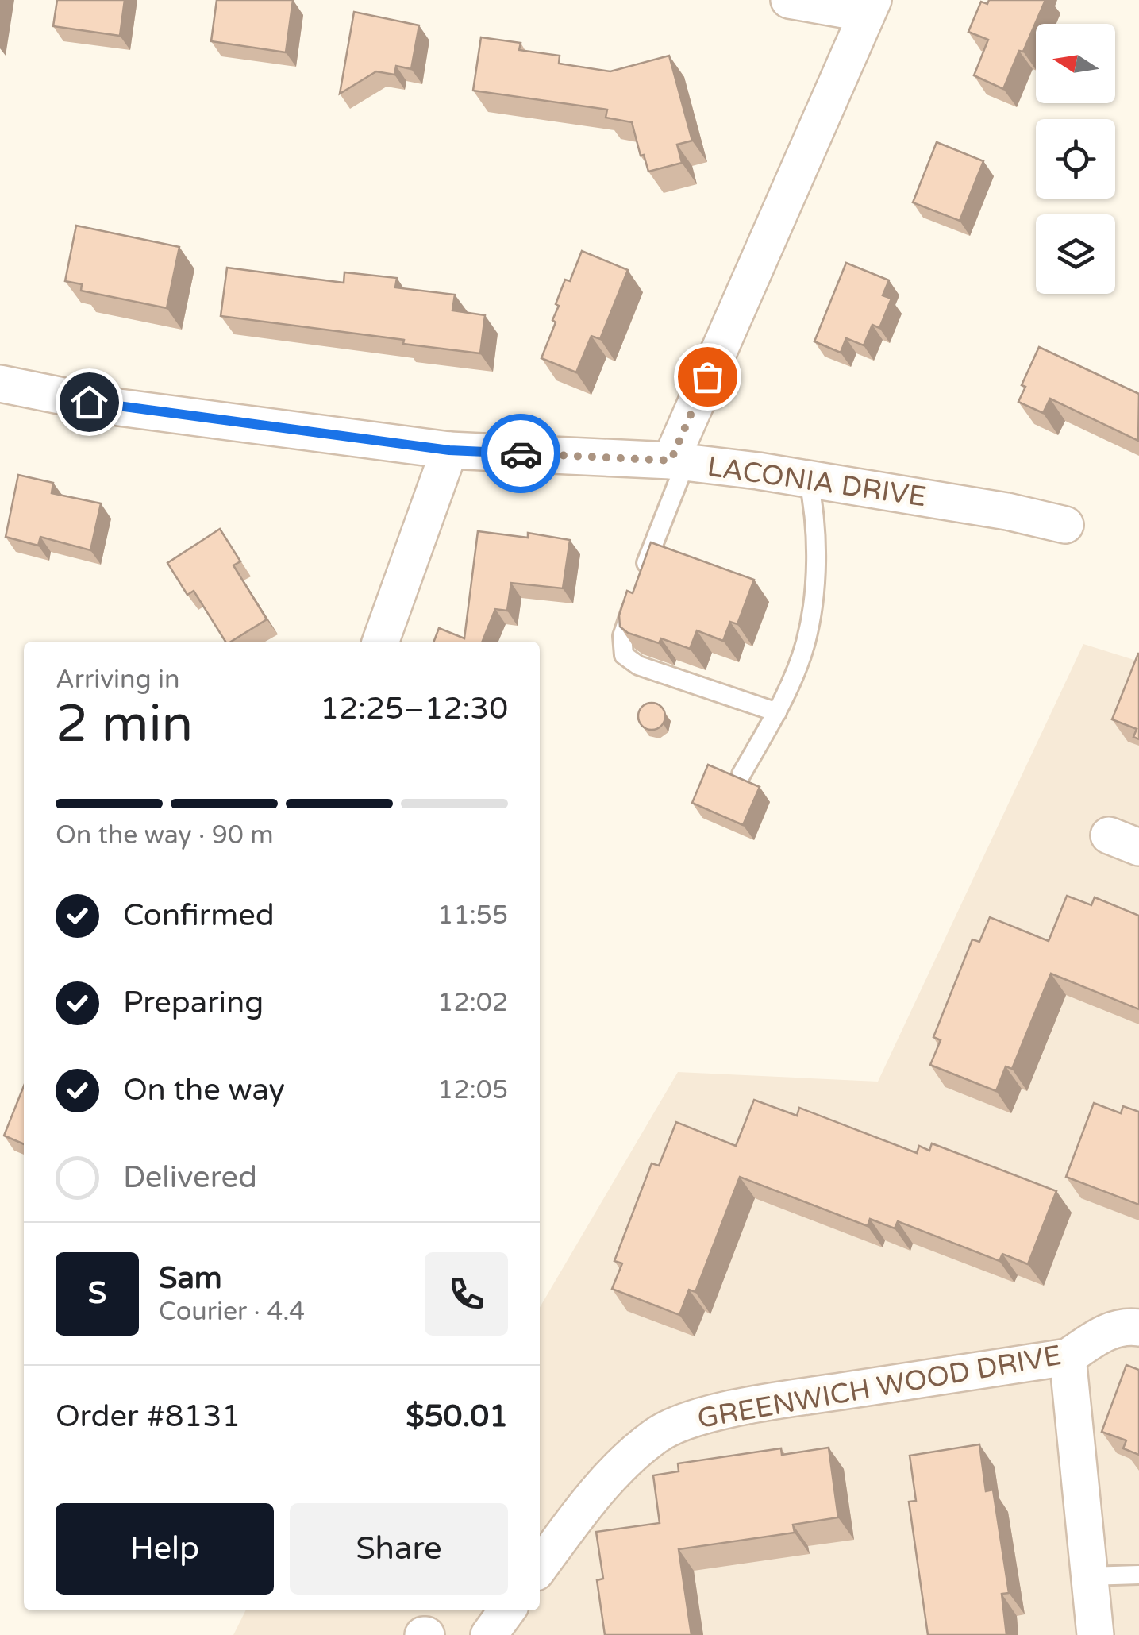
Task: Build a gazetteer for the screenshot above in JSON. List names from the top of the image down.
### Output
{
  "streets": {
    "street": ["LACONIA DRIVE", "GREENWICH WOOD DRIVE"]
  },
  "north": "left",
  "page": {
    "heading": ["2 min", "Arriving in", "12:25–12:30"],
    "panel": [
      "Sam",
      "Courier · 4.4",
      "Order #8131",
      "$50.01"
    ],
    "bar": "On the way · 90 m",
    "list": [
      ["Confirmed", "11:55"],
      ["Preparing", "12:02"],
      ["On the way", "12:05"],
      "Delivered"
    ],
    "round": "S",
    "buttons": ["Help", "Share"]
  }
}
